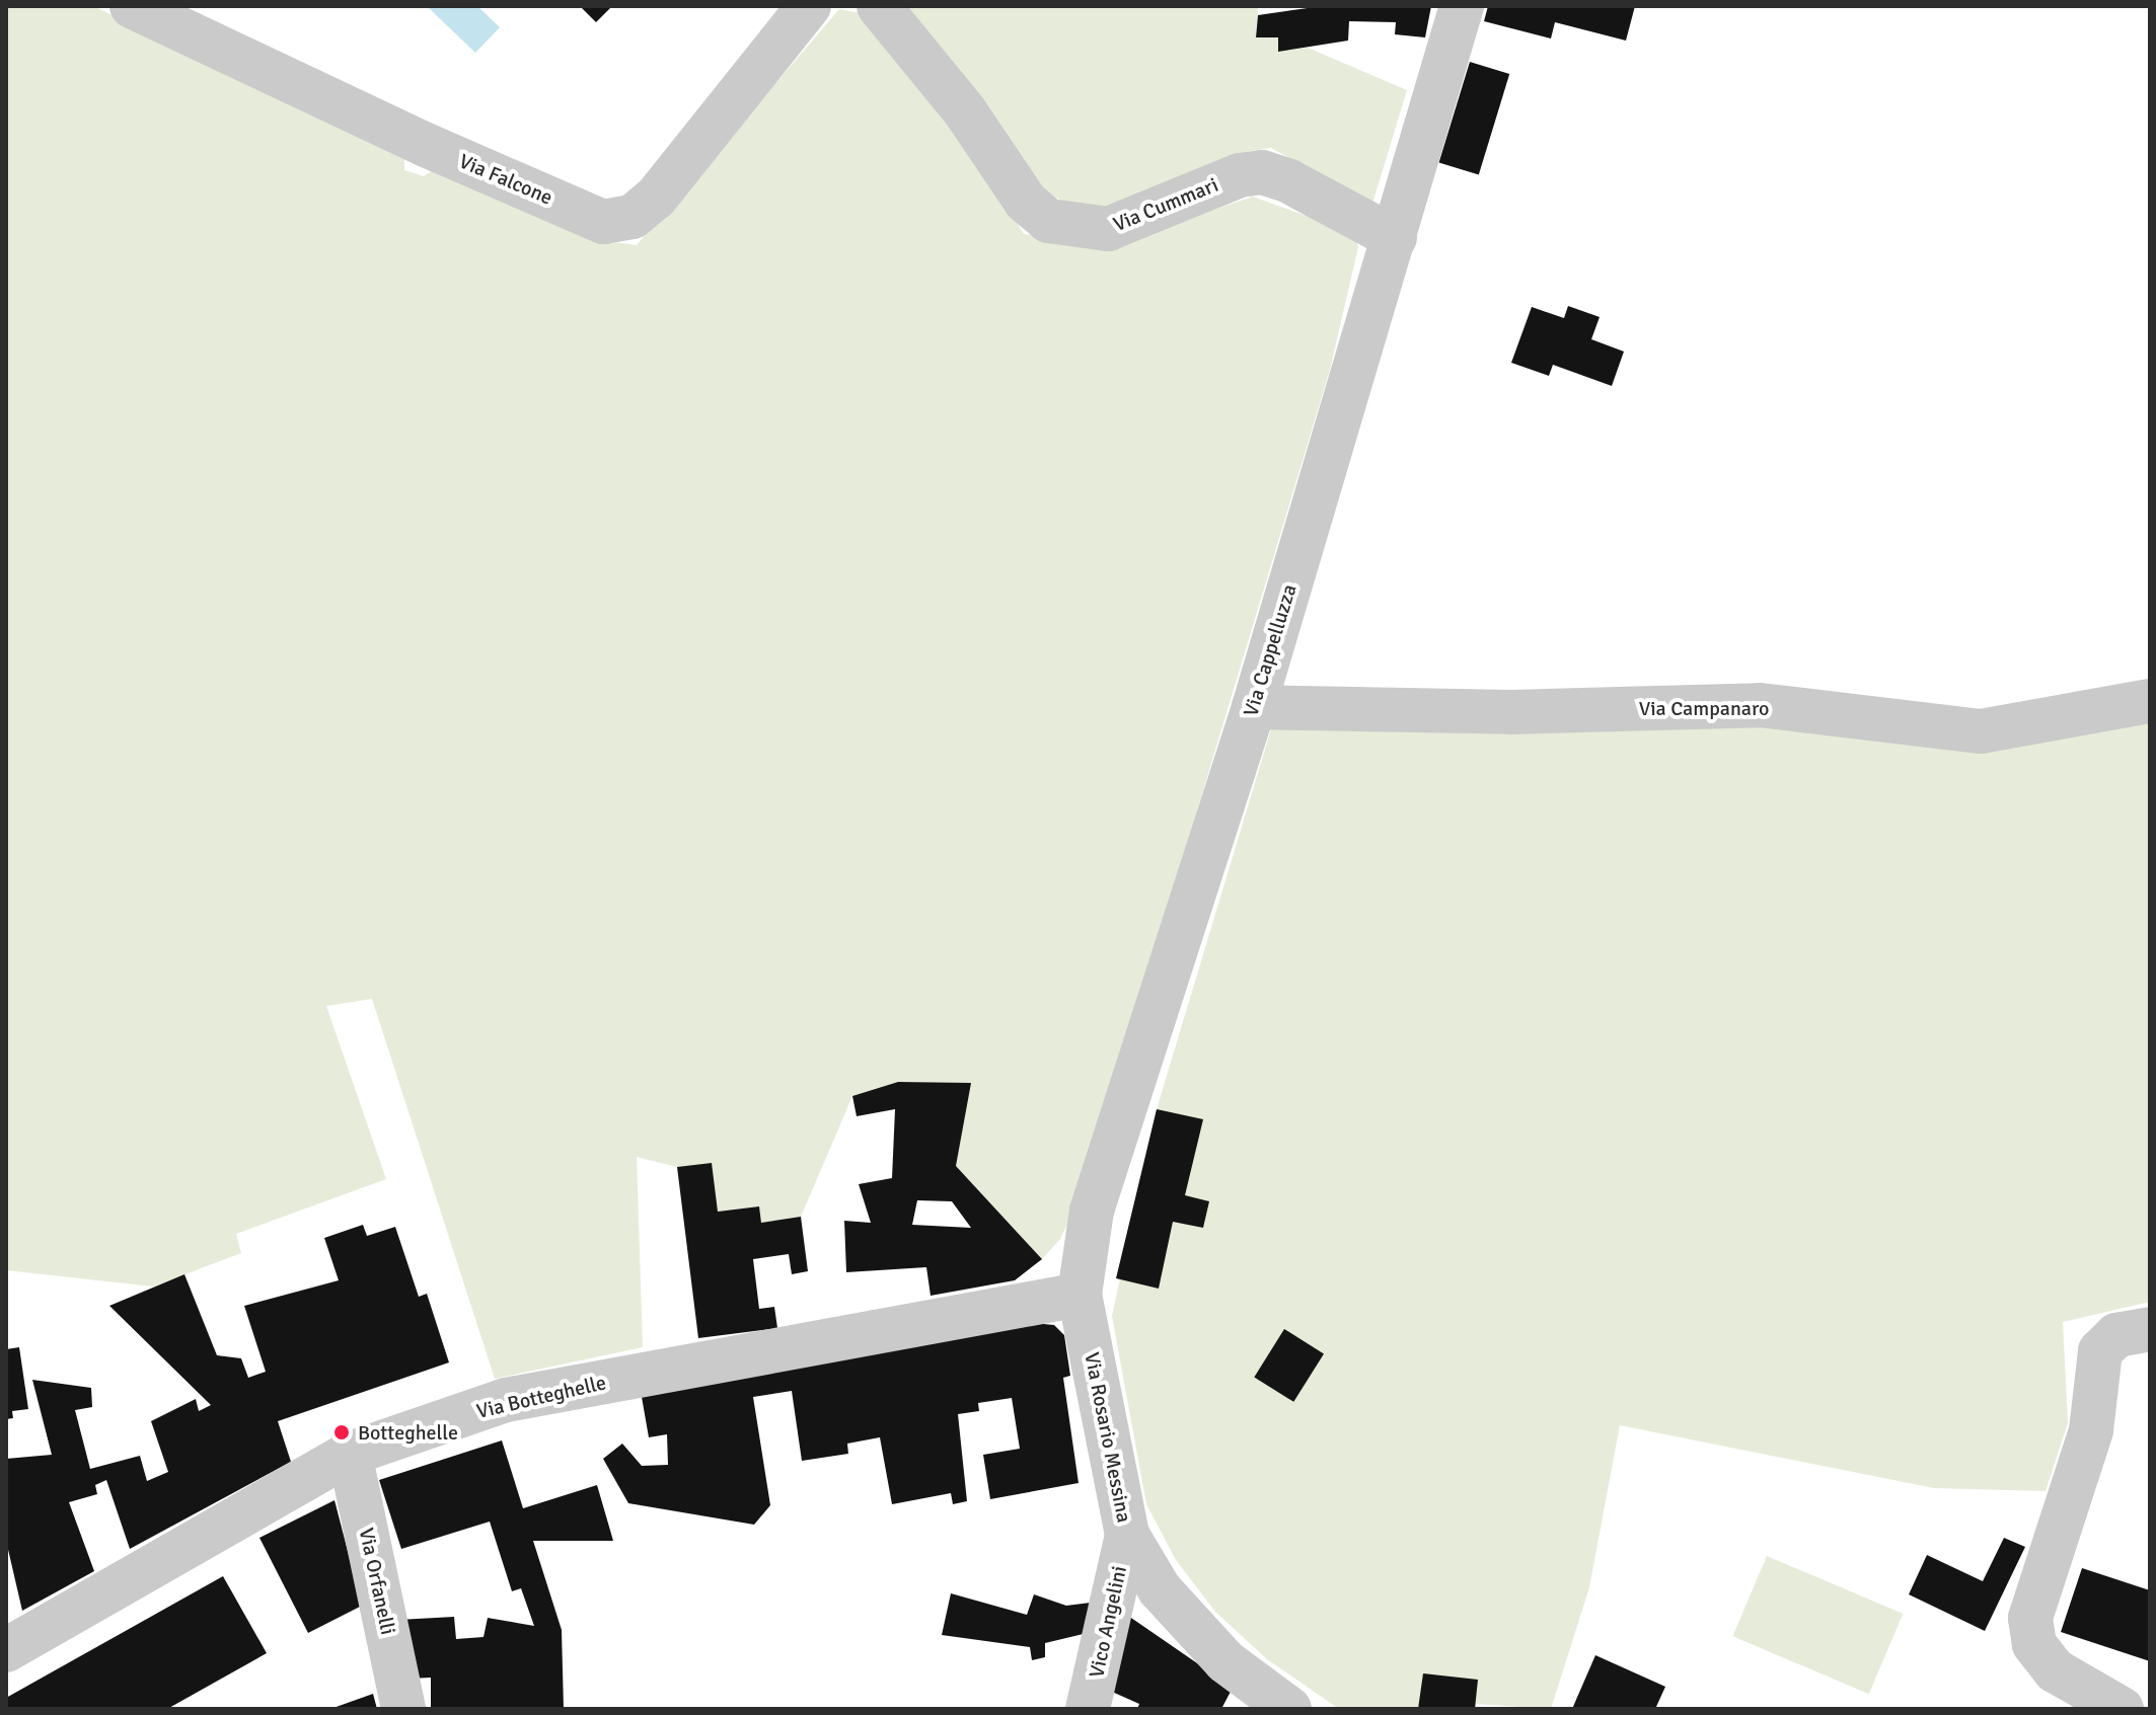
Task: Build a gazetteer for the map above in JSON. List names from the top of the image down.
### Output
{
  "streets": {
    "street": [
      "Via Falcone",
      "Via Cummari",
      "Via Cappelluzza",
      "Via Campanaro",
      "Via Botteghelle",
      "Via Rosario Messina",
      "Via Orfanelli",
      "Vico Angelini"
    ]
  },
  "crossings": [
    ["Via Cummari", "Via Cappelluzza"],
    ["Via Cappelluzza", "Via Campanaro"],
    ["Via Cappelluzza", "Via Botteghelle"],
    ["Via Cappelluzza", "Via Rosario Messina"],
    ["Via Botteghelle", "Via Rosario Messina"],
    ["Via Botteghelle", "Via Orfanelli"],
    ["Via Rosario Messina", "Vico Angelini"]
  ],
  "places": ["Botteghelle"]
}
